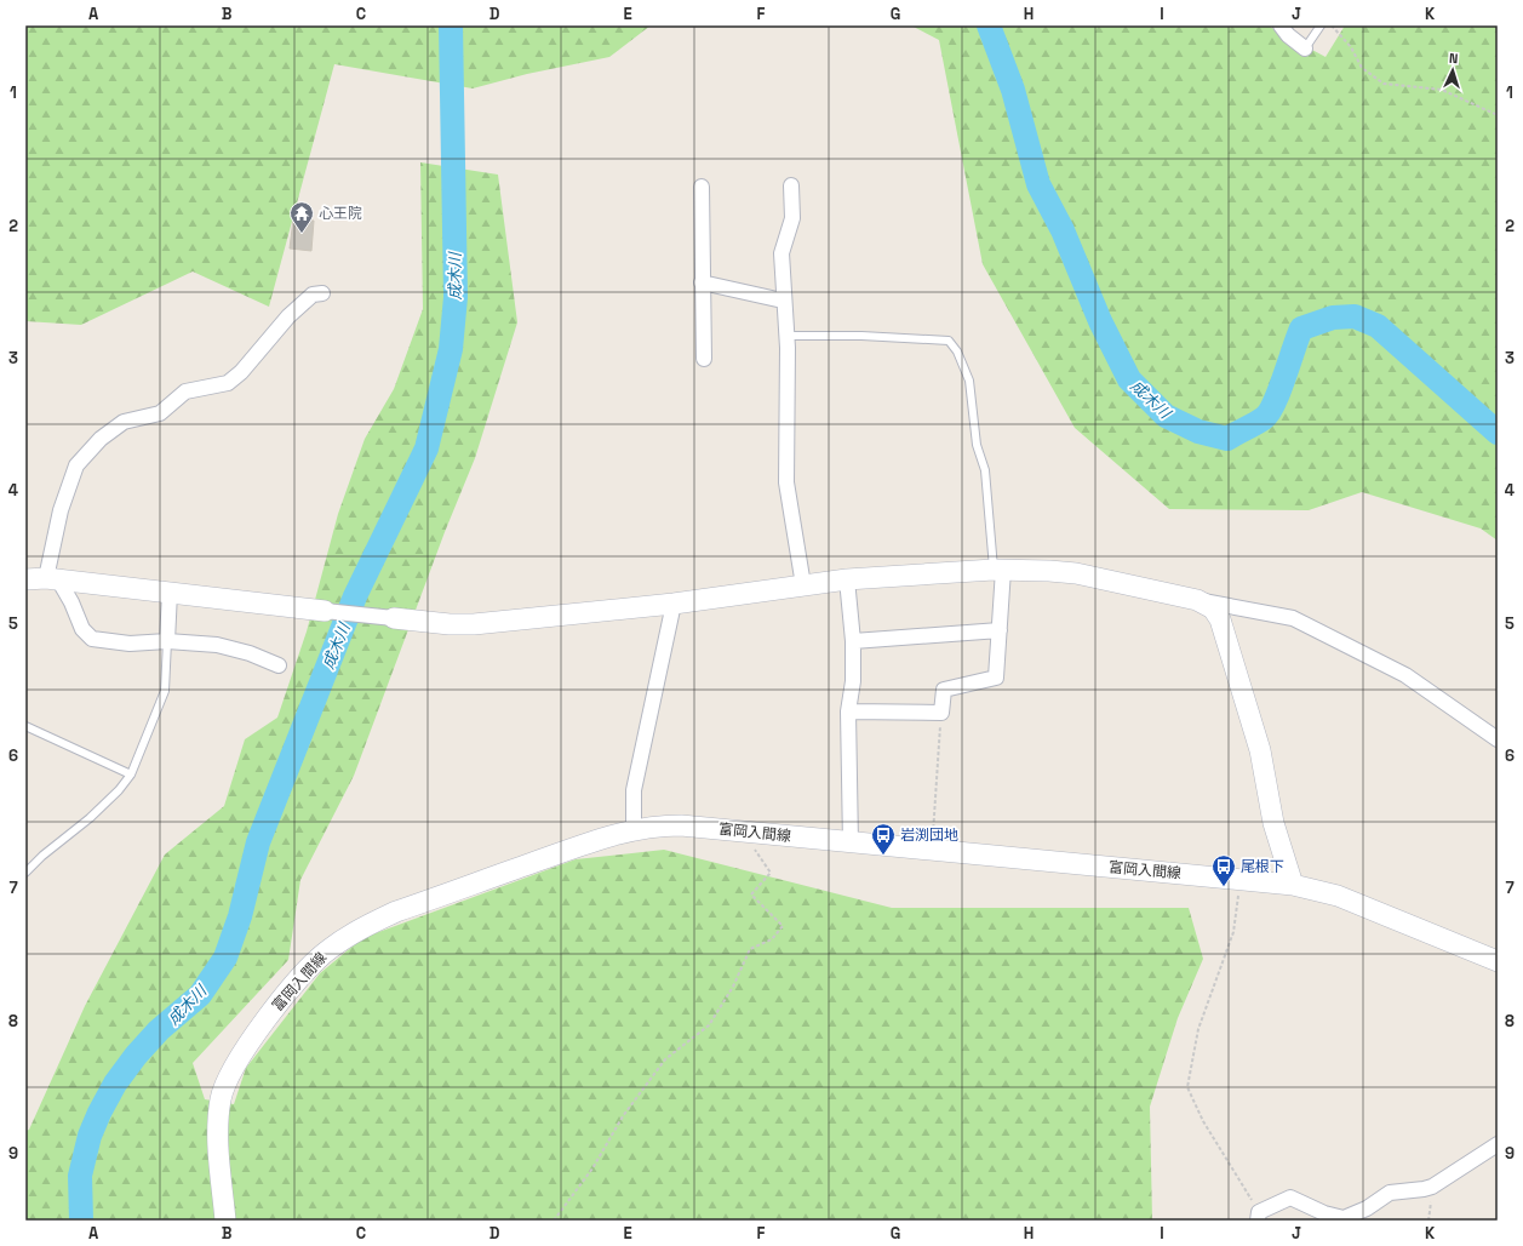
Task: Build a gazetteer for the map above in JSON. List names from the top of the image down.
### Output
{
  "streets": {
    "main road": ["富岡入間線"]
  },
  "water": ["成木川"],
  "places": {
    "temple": ["心王院"],
    "bus stop": ["岩渕団地", "尾根下"]
  },
  "north": "top",
  "grid": {
    "columns": [
      "A",
      "B",
      "C",
      "D",
      "E",
      "F",
      "G",
      "H",
      "I",
      "J",
      "K"
    ],
    "rows": [
      "1",
      "2",
      "3",
      "4",
      "5",
      "6",
      "7",
      "8",
      "9"
    ]
  }
}
